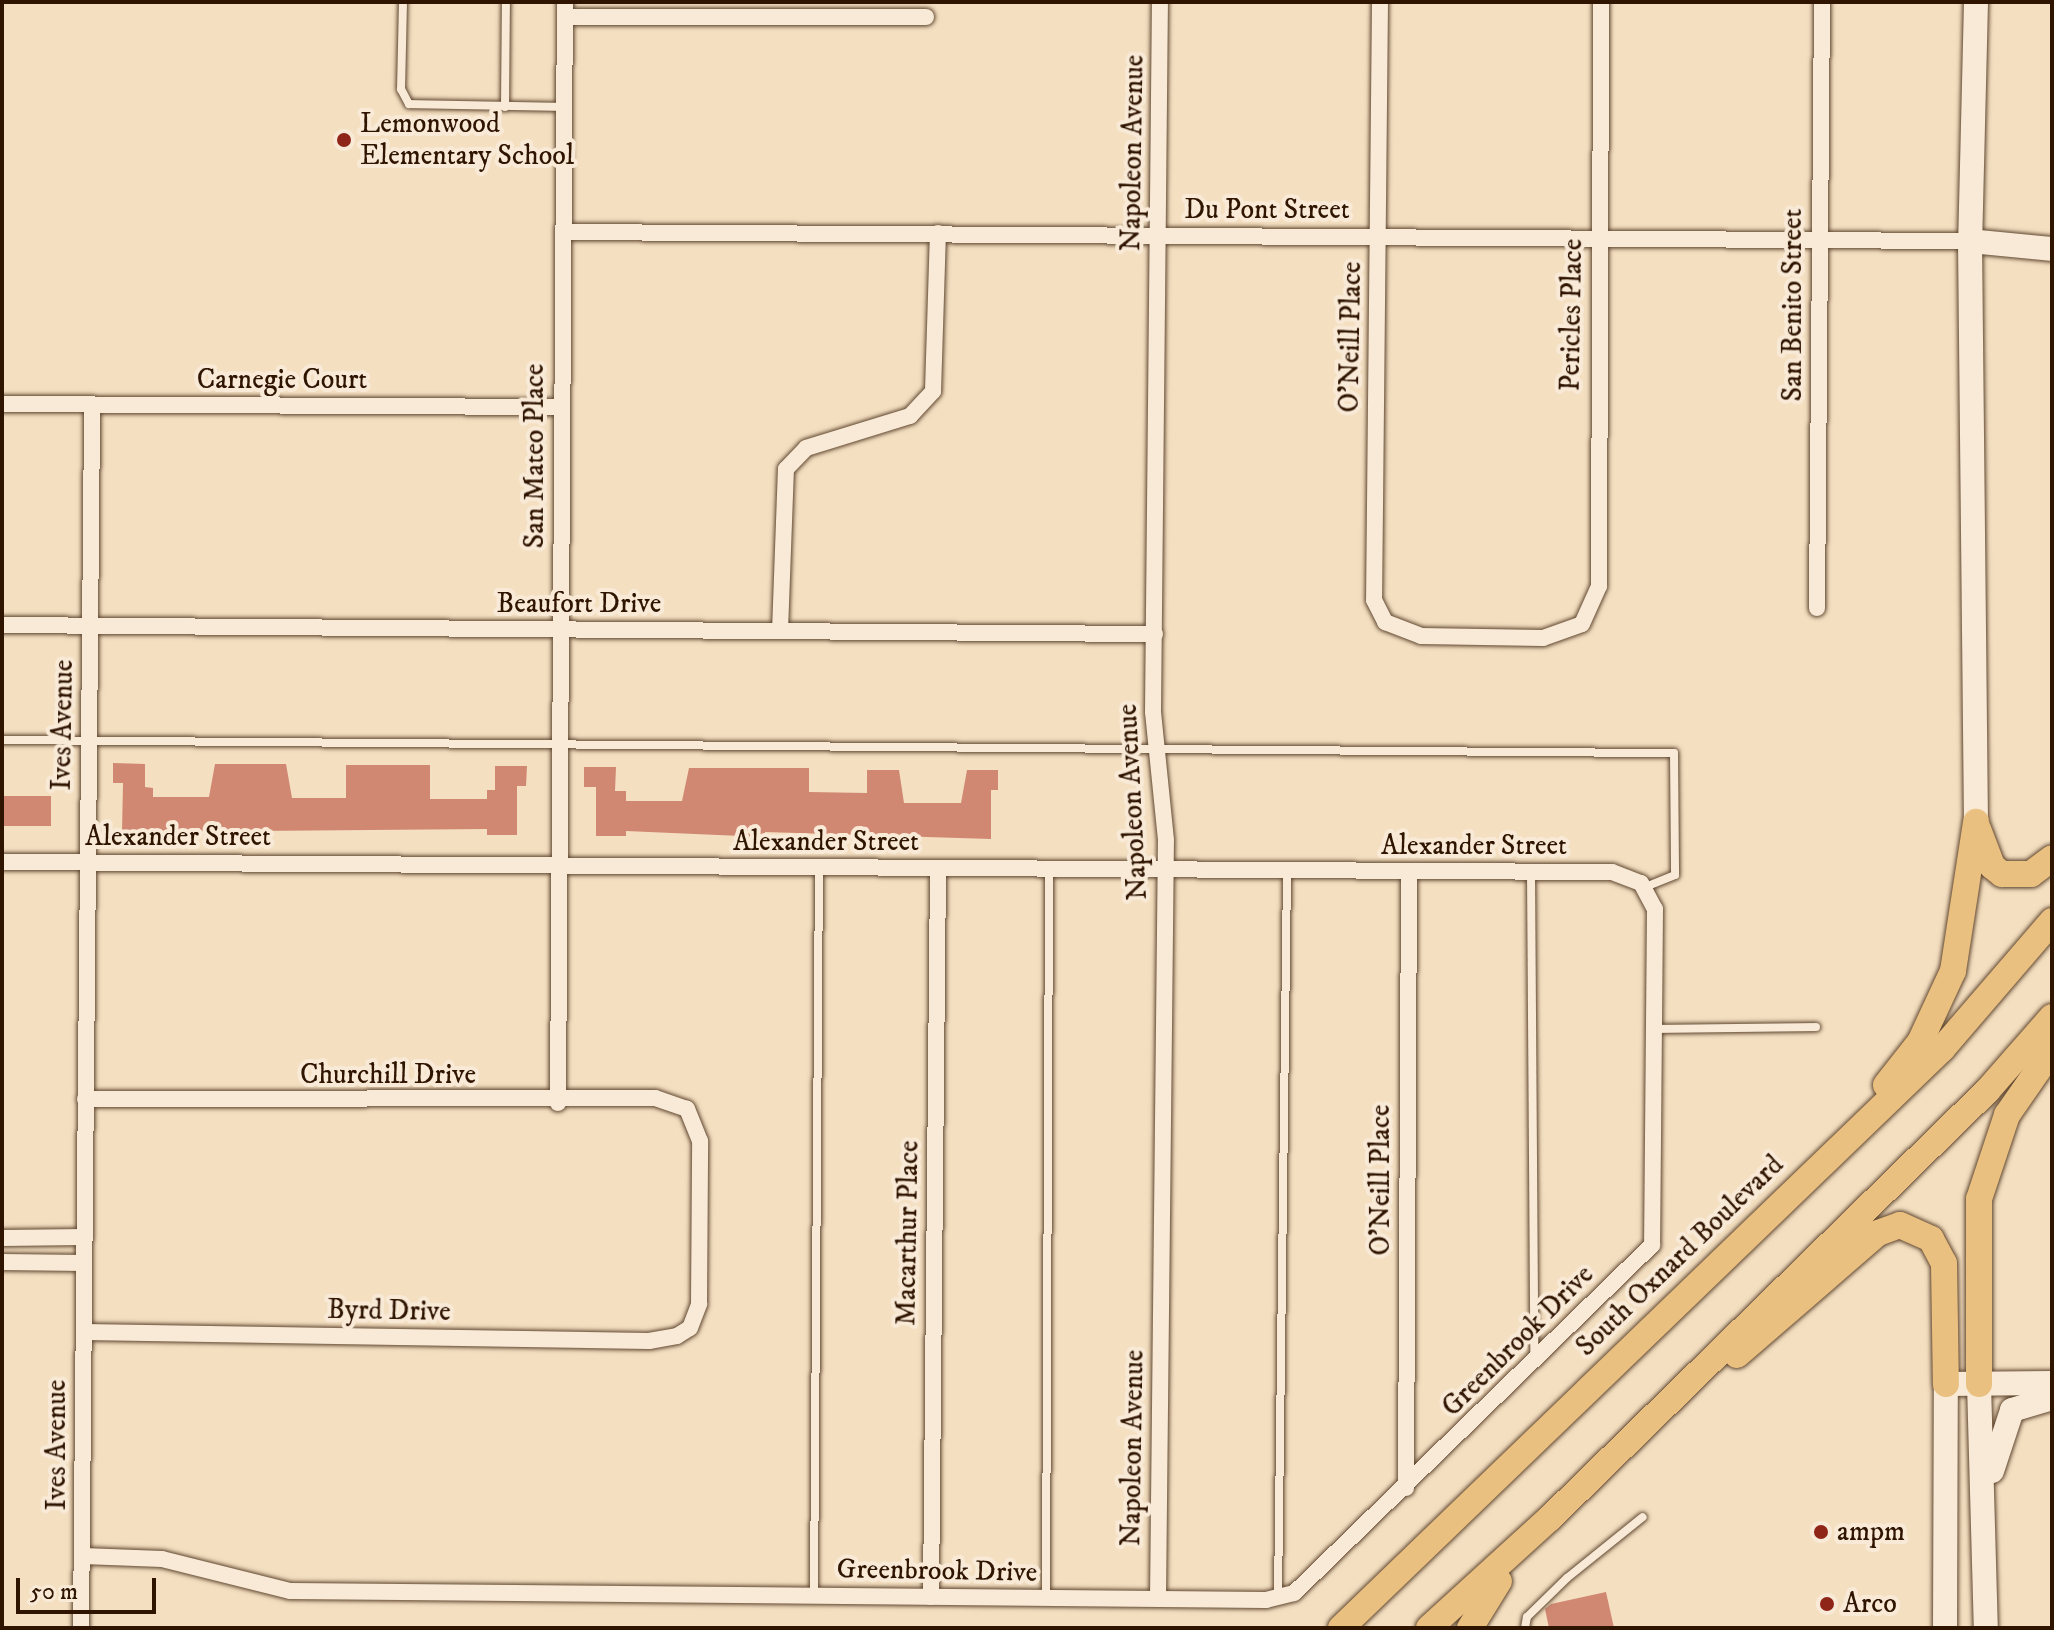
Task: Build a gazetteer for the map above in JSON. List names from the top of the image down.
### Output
{
  "streets": {
    "main road": ["South Oxnard Boulevard"],
    "street": [
      "Napoleon Avenue",
      "Du Pont Street",
      "San Benito Street",
      "Pericles Place",
      "O'Neill Place",
      "Carnegie Court",
      "San Mateo Place",
      "Beaufort Drive",
      "Ives Avenue",
      "Alexander Street",
      "Churchill Drive",
      "Macarthur Place",
      "Byrd Drive",
      "Greenbrook Drive"
    ]
  },
  "crossings": [
    ["Napoleon Avenue", "Du Pont Street"],
    ["Napoleon Avenue", "Beaufort Drive"],
    ["Napoleon Avenue", "Alexander Street"],
    ["Napoleon Avenue", "Greenbrook Drive"],
    ["Du Pont Street", "San Benito Street"],
    ["Du Pont Street", "Pericles Place"],
    ["Du Pont Street", "O'Neill Place"],
    ["Du Pont Street", "San Mateo Place"],
    ["Pericles Place", "O'Neill Place"],
    ["O'Neill Place", "Alexander Street"],
    ["O'Neill Place", "Greenbrook Drive"],
    ["Carnegie Court", "San Mateo Place"],
    ["Carnegie Court", "Ives Avenue"],
    ["San Mateo Place", "Beaufort Drive"],
    ["San Mateo Place", "Alexander Street"],
    ["San Mateo Place", "Churchill Drive"],
    ["Beaufort Drive", "Ives Avenue"],
    ["Ives Avenue", "Alexander Street"],
    ["Ives Avenue", "Churchill Drive"],
    ["Ives Avenue", "Byrd Drive"],
    ["Ives Avenue", "Greenbrook Drive"],
    ["Alexander Street", "Macarthur Place"],
    ["Churchill Drive", "Byrd Drive"],
    ["Macarthur Place", "Greenbrook Drive"]
  ],
  "places": ["Lemonwood Elementary School", "ampm", "Arco"],
  "scale_bar": "50 m"
}
